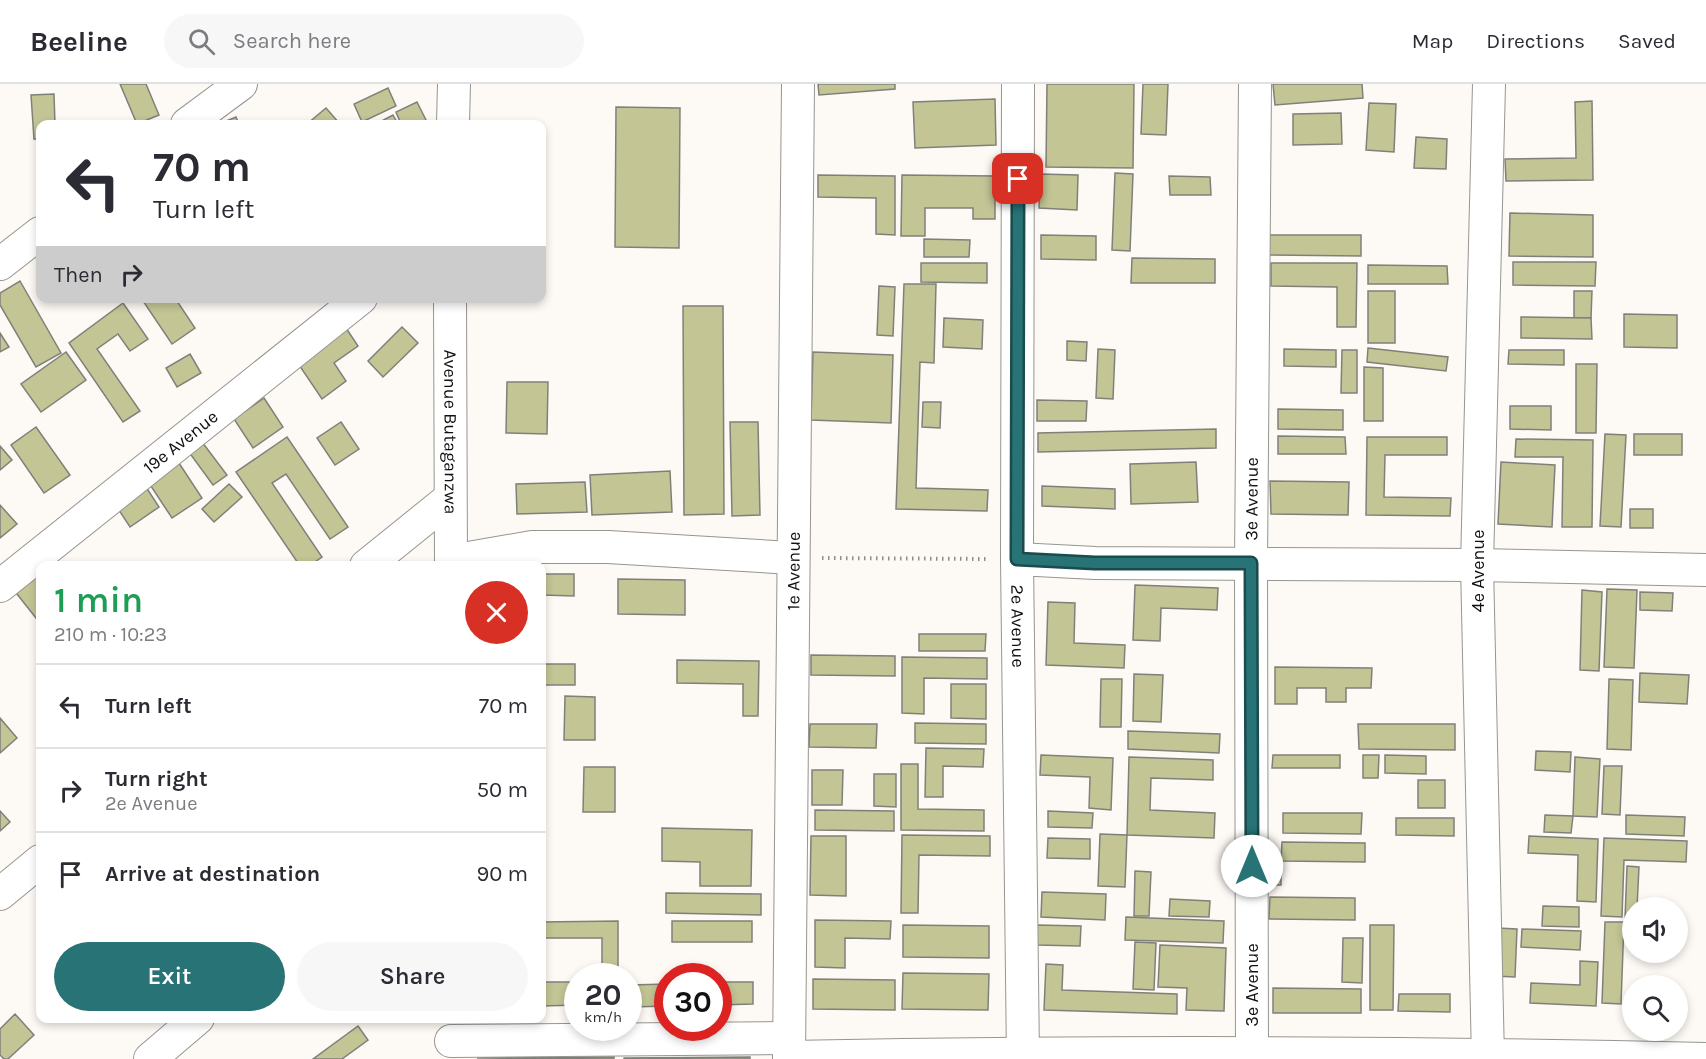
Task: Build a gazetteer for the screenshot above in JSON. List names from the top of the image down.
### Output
{
  "streets": {
    "street": [
      "Avenue Butaganzwa",
      "19e Avenue",
      "3e Avenue",
      "1e Avenue",
      "4e Avenue",
      "2e Avenue"
    ]
  },
  "page": {
    "header": "Beeline",
    "search": "Search here",
    "nav": ["Map", "Directions", "Saved"],
    "turn": ["70 m", "Turn left"],
    "then": "Then",
    "heading": ["1 min", "210 m · 10:23"],
    "list": [
      {
        "name": "Turn left",
        "value": "70 m"
      },
      {
        "name": "Turn right",
        "note": "2e Avenue",
        "value": "50 m"
      },
      {
        "name": "Arrive at destination",
        "value": "90 m"
      }
    ],
    "buttons": ["Exit", "Share"],
    "speed": "20 km/h",
    "limit": "30"
  }
}
